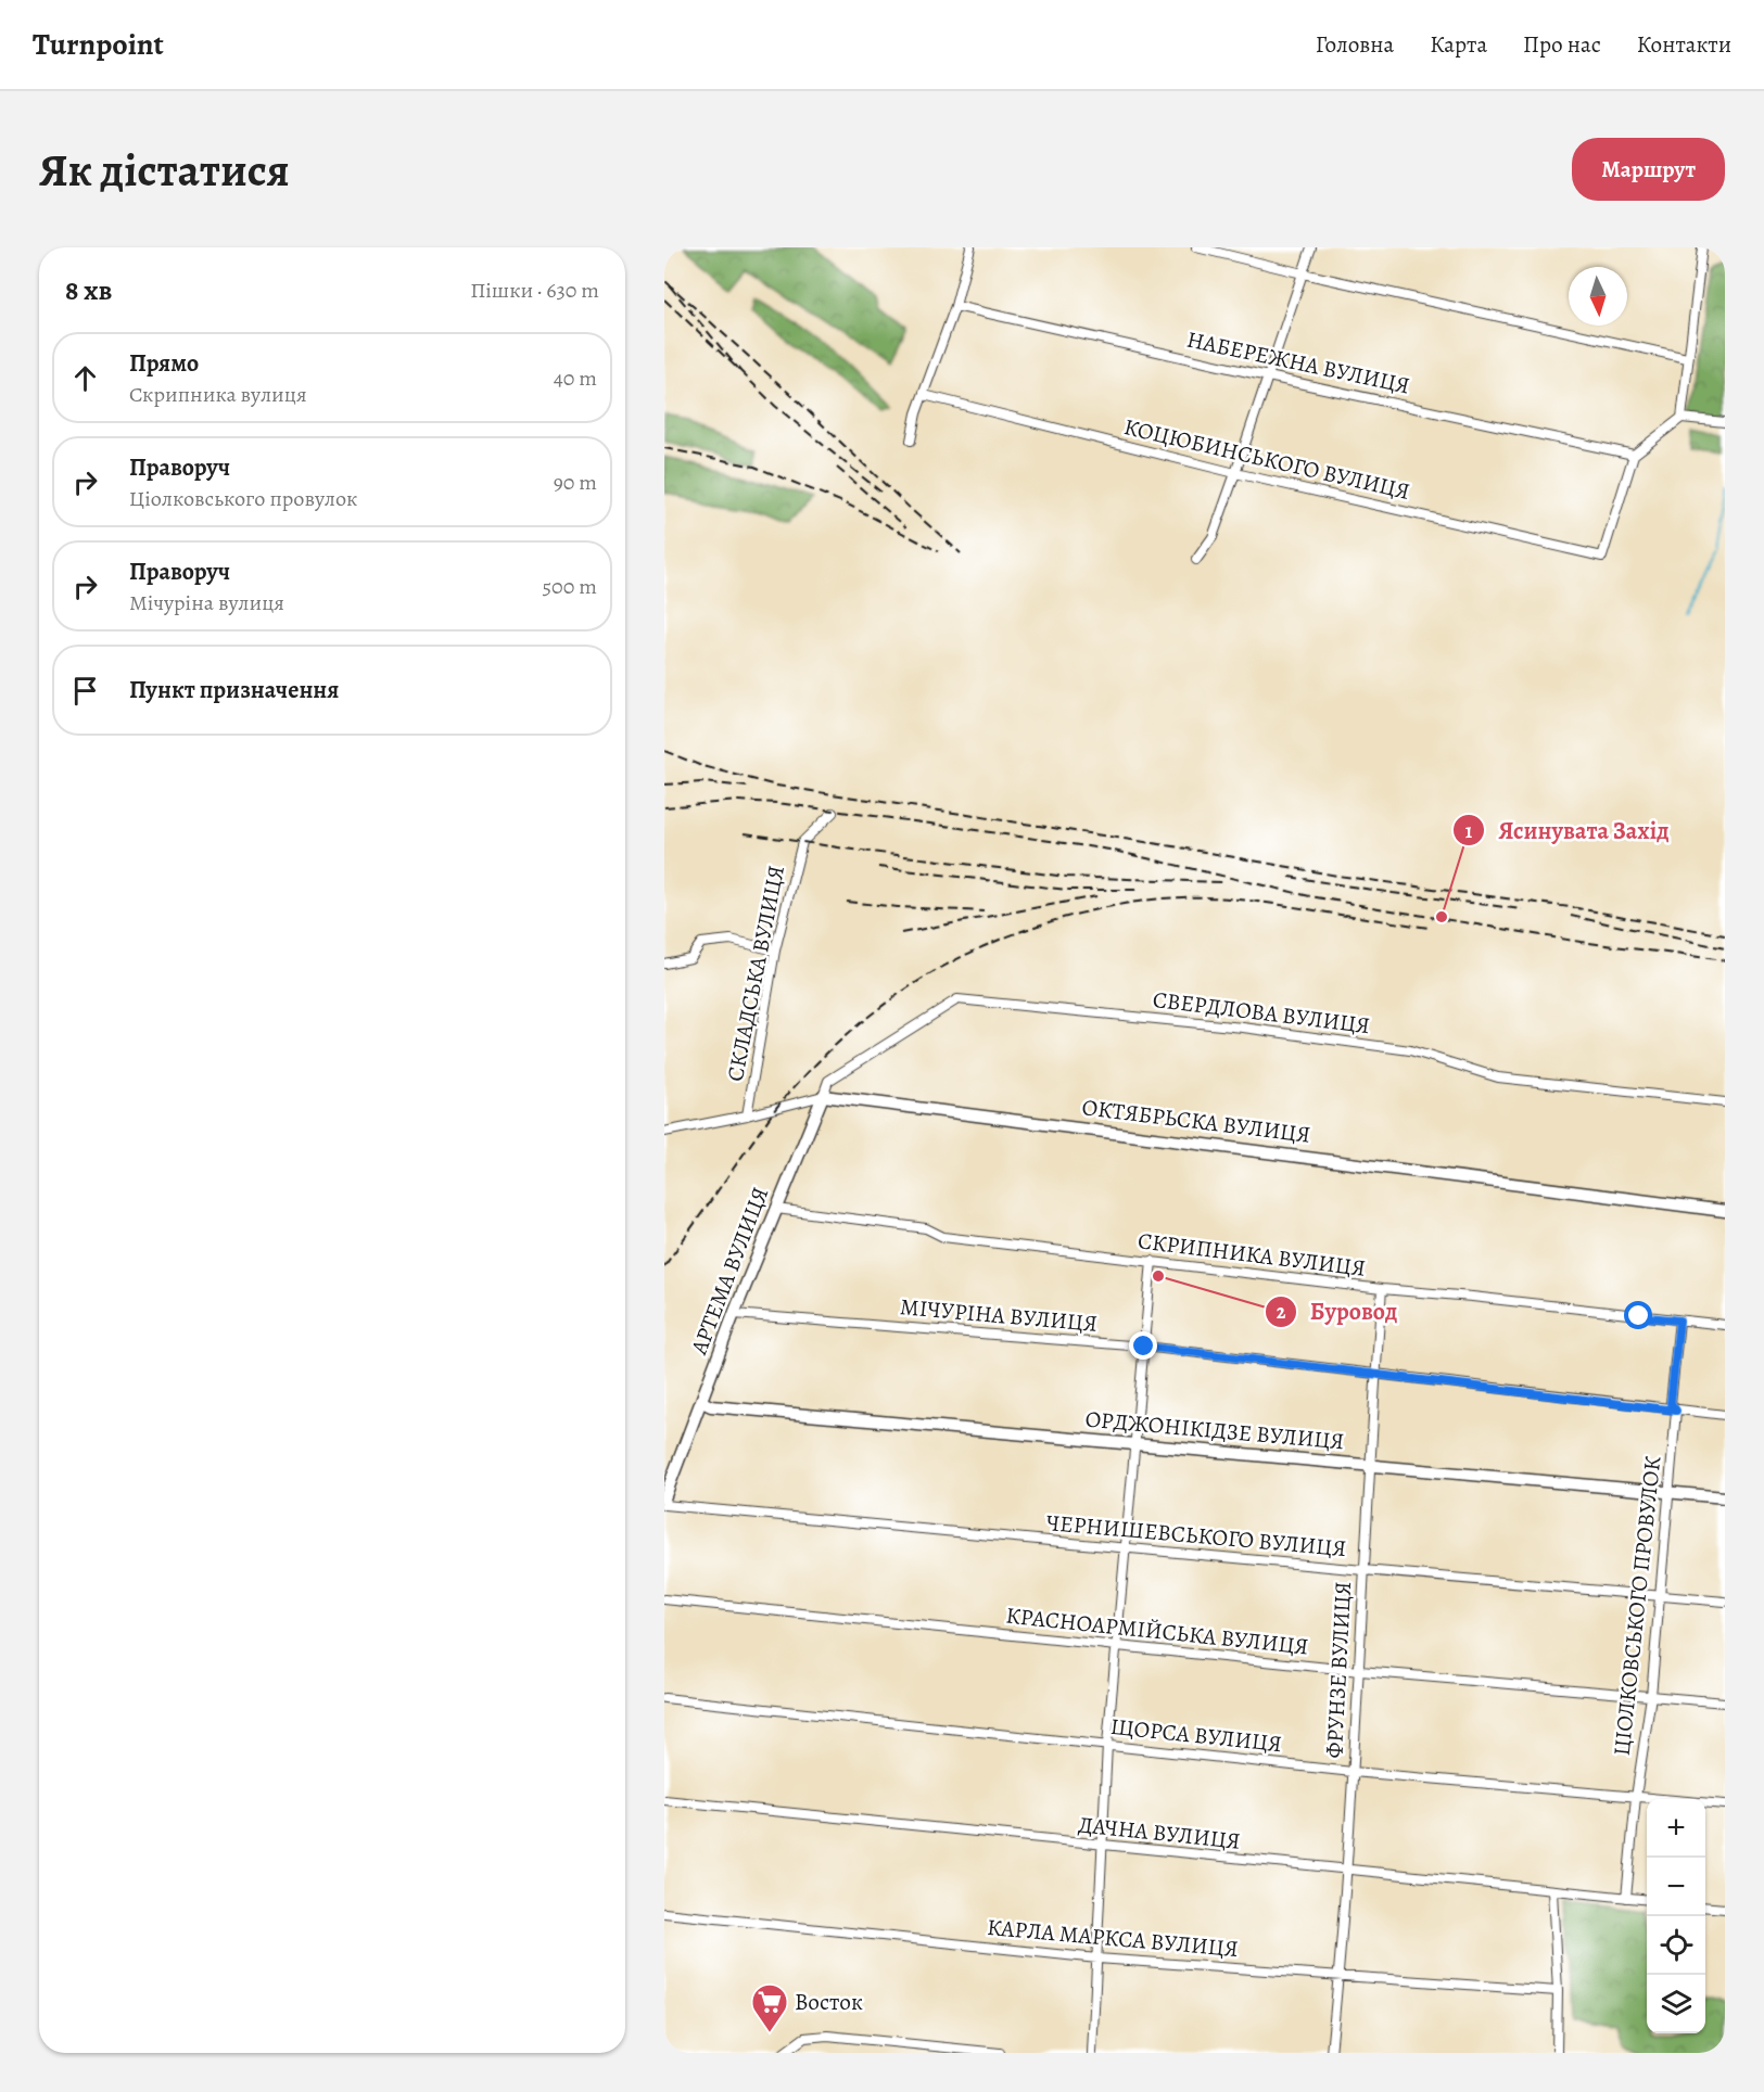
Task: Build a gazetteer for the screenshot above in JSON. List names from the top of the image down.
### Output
{
  "streets": {
    "main road": ["ОКТЯБРЬСКА ВУЛИЦЯ", "АРТЕМА ВУЛИЦЯ", "ОРДЖОНІКІДЗЕ ВУЛИЦЯ"],
    "street": [
      "НАБЕРЕЖНА ВУЛИЦЯ",
      "КОЦЮБИНСЬКОГО ВУЛИЦЯ",
      "СКЛАДСЬКА ВУЛИЦЯ",
      "СВЕРДЛОВА ВУЛИЦЯ",
      "СКРИПНИКА ВУЛИЦЯ",
      "МІЧУРІНА ВУЛИЦЯ",
      "ЧЕРНИШЕВСЬКОГО ВУЛИЦЯ",
      "ЦІОЛКОВСЬКОГО ПРОВУЛОК",
      "КРАСНОАРМІЙСЬКА ВУЛИЦЯ",
      "ФРУНЗЕ ВУЛИЦЯ",
      "ЩОРСА ВУЛИЦЯ",
      "ДАЧНА ВУЛИЦЯ",
      "КАРЛА МАРКСА ВУЛИЦЯ"
    ]
  },
  "crossings": [
    ["НАБЕРЕЖНА ВУЛИЦЯ", "КОЦЮБИНСЬКОГО ВУЛИЦЯ"],
    ["СКЛАДСЬКА ВУЛИЦЯ", "ОКТЯБРЬСКА ВУЛИЦЯ"],
    ["СВЕРДЛОВА ВУЛИЦЯ", "ОКТЯБРЬСКА ВУЛИЦЯ"],
    ["СВЕРДЛОВА ВУЛИЦЯ", "АРТЕМА ВУЛИЦЯ"],
    ["ОКТЯБРЬСКА ВУЛИЦЯ", "АРТЕМА ВУЛИЦЯ"],
    ["СКРИПНИКА ВУЛИЦЯ", "АРТЕМА ВУЛИЦЯ"],
    ["СКРИПНИКА ВУЛИЦЯ", "ЦІОЛКОВСЬКОГО ПРОВУЛОК"],
    ["СКРИПНИКА ВУЛИЦЯ", "ФРУНЗЕ ВУЛИЦЯ"],
    ["АРТЕМА ВУЛИЦЯ", "МІЧУРІНА ВУЛИЦЯ"],
    ["АРТЕМА ВУЛИЦЯ", "ОРДЖОНІКІДЗЕ ВУЛИЦЯ"],
    ["МІЧУРІНА ВУЛИЦЯ", "ЦІОЛКОВСЬКОГО ПРОВУЛОК"],
    ["МІЧУРІНА ВУЛИЦЯ", "ФРУНЗЕ ВУЛИЦЯ"],
    ["ОРДЖОНІКІДЗЕ ВУЛИЦЯ", "ЦІОЛКОВСЬКОГО ПРОВУЛОК"],
    ["ОРДЖОНІКІДЗЕ ВУЛИЦЯ", "ФРУНЗЕ ВУЛИЦЯ"],
    ["ЧЕРНИШЕВСЬКОГО ВУЛИЦЯ", "ЦІОЛКОВСЬКОГО ПРОВУЛОК"],
    ["ЧЕРНИШЕВСЬКОГО ВУЛИЦЯ", "ФРУНЗЕ ВУЛИЦЯ"],
    ["ЦІОЛКОВСЬКОГО ПРОВУЛОК", "КРАСНОАРМІЙСЬКА ВУЛИЦЯ"],
    ["ЦІОЛКОВСЬКОГО ПРОВУЛОК", "ЩОРСА ВУЛИЦЯ"],
    ["ЦІОЛКОВСЬКОГО ПРОВУЛОК", "ДАЧНА ВУЛИЦЯ"],
    ["КРАСНОАРМІЙСЬКА ВУЛИЦЯ", "ФРУНЗЕ ВУЛИЦЯ"],
    ["ФРУНЗЕ ВУЛИЦЯ", "ЩОРСА ВУЛИЦЯ"],
    ["ФРУНЗЕ ВУЛИЦЯ", "ДАЧНА ВУЛИЦЯ"],
    ["ФРУНЗЕ ВУЛИЦЯ", "КАРЛА МАРКСА ВУЛИЦЯ"]
  ],
  "places": {
    "other": ["Ясинувата Захід", "Буровод"],
    "supermarket": ["Восток"]
  },
  "north": "bottom",
  "page": {
    "header": "Turnpoint",
    "nav": [
      "Головна",
      "Карта",
      "Про нас",
      "Контакти"
    ],
    "buttons": "Маршрут",
    "title": "Як дістатися",
    "heading": ["8 хв", "Пішки · 630 m"],
    "list": [
      ["Прямо", "Скрипника вулиця", "40 m"],
      ["Праворуч", "Ціолковського провулок", "90 m"],
      ["Праворуч", "Мічуріна вулиця", "500 m"],
      "Пункт призначення"
    ],
    "map_buttons": ["+", "−"]
  }
}
